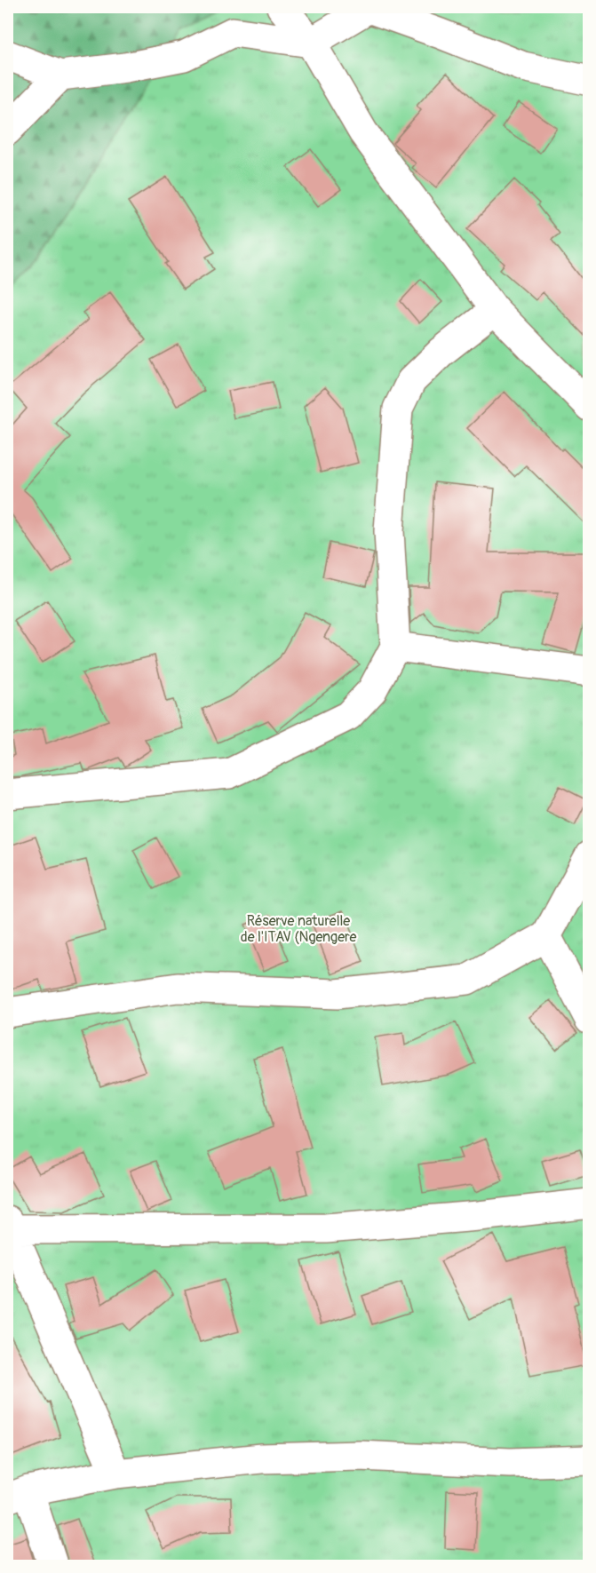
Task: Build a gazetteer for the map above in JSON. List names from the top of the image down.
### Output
{
  "parks": ["Réserve naturelle de l'ITAV (Ngengere"]
}
